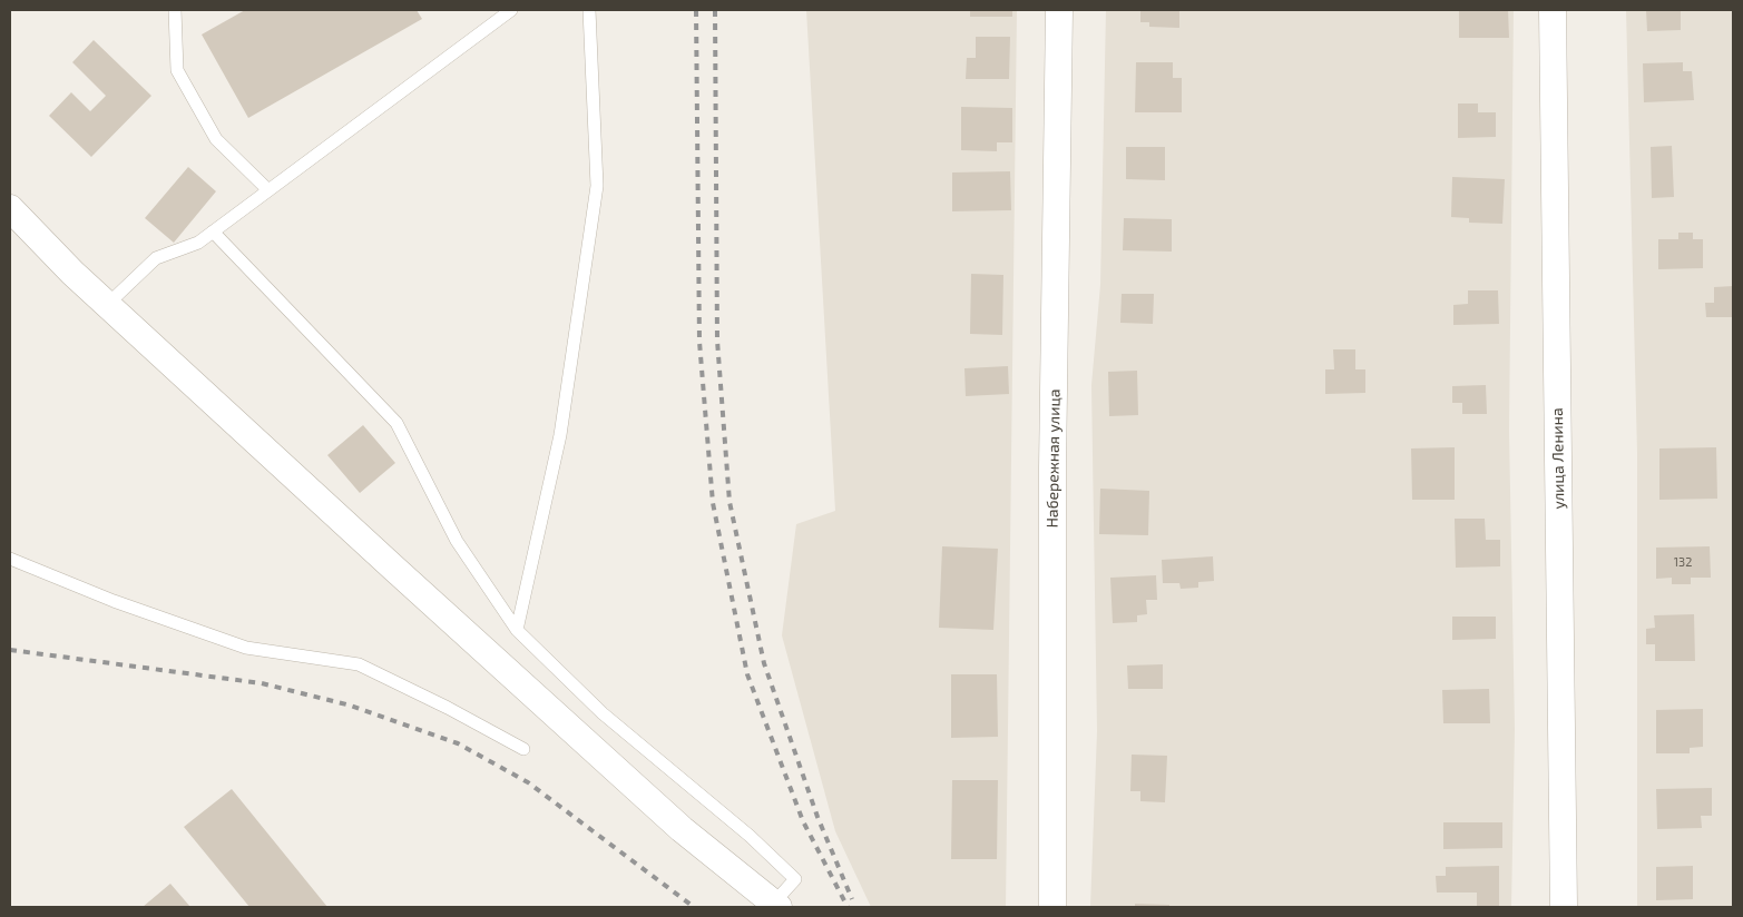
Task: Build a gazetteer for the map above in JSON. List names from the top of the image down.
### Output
{
  "streets": {
    "street": ["Набережная улица", "улица Ленина"]
  },
  "house_numbers": ["132"]
}
